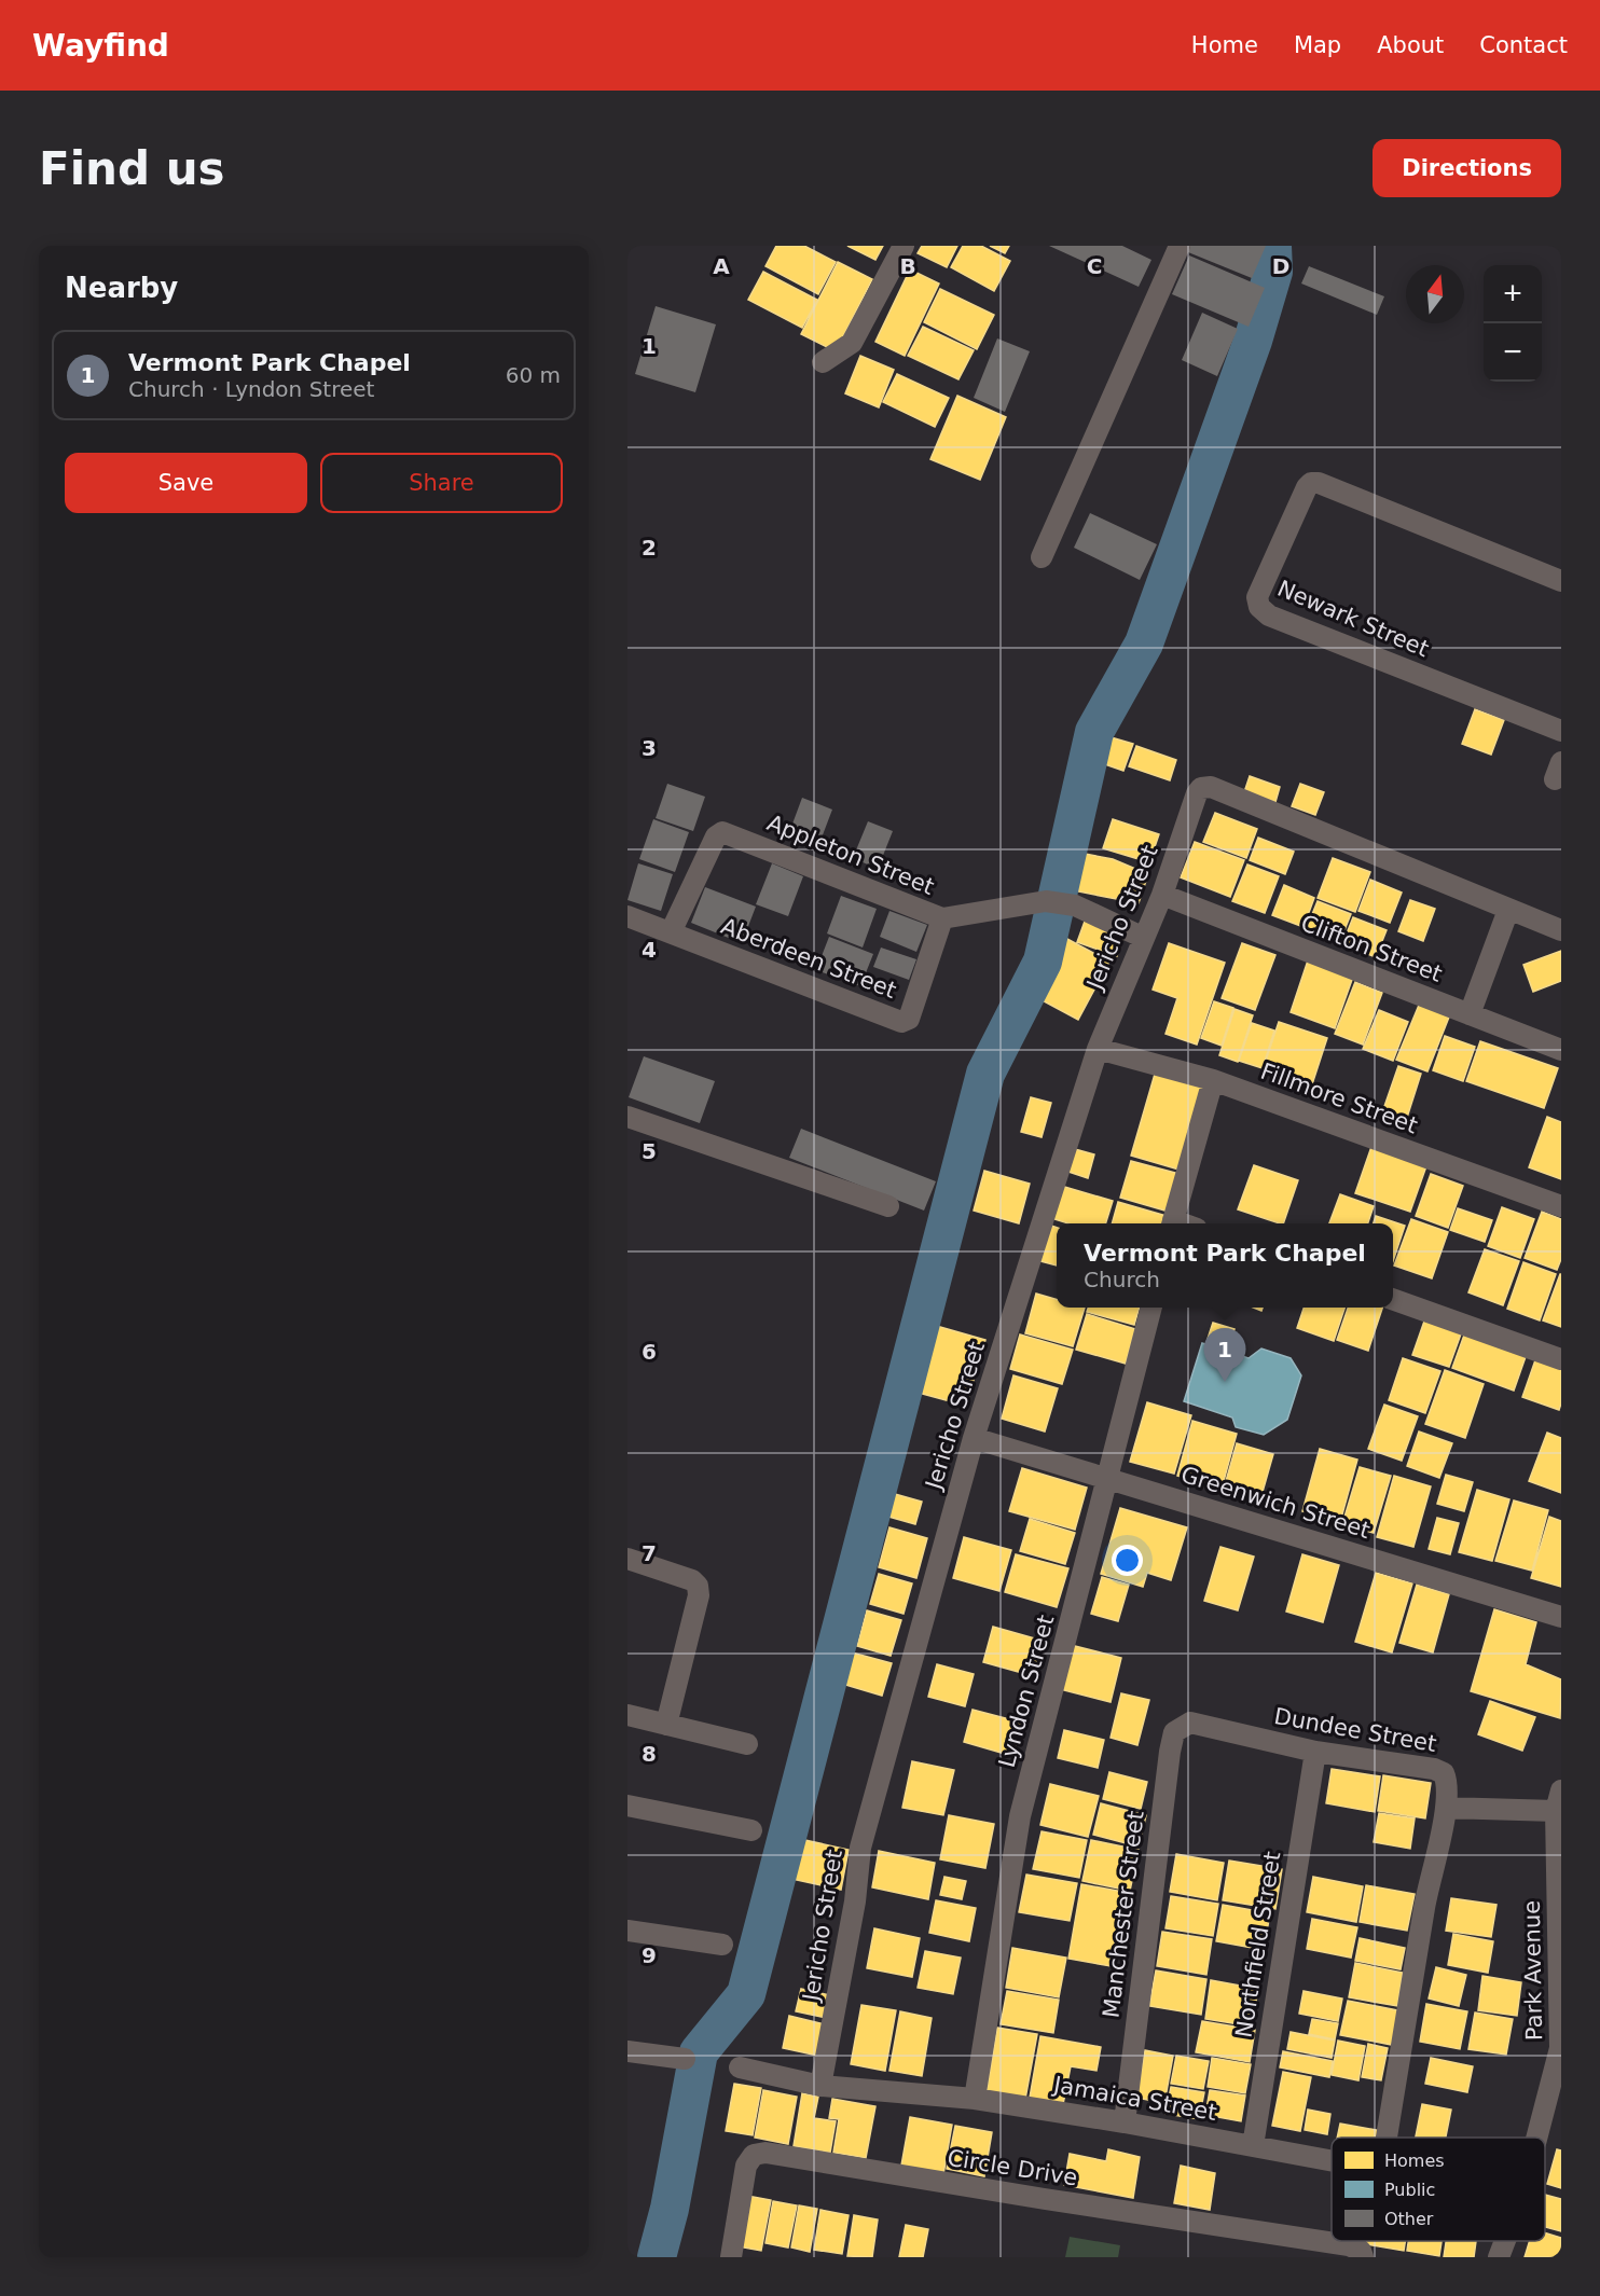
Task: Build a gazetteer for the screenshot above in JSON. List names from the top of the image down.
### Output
{
  "streets": {
    "street": [
      "Newark Street",
      "Appleton Street",
      "Jericho Street",
      "Clifton Street",
      "Aberdeen Street",
      "Fillmore Street",
      "Greenwich Street",
      "Lyndon Street",
      "Dundee Street",
      "Manchester Street",
      "Northfield Street",
      "Park Avenue",
      "Jamaica Street",
      "Circle Drive"
    ]
  },
  "crossings": [
    ["Appleton Street", "Jericho Street"],
    ["Appleton Street", "Aberdeen Street"],
    ["Jericho Street", "Clifton Street"],
    ["Jericho Street", "Fillmore Street"],
    ["Jericho Street", "Greenwich Street"],
    ["Jericho Street", "Jamaica Street"],
    ["Greenwich Street", "Lyndon Street"],
    ["Lyndon Street", "Jamaica Street"],
    ["Dundee Street", "Manchester Street"],
    ["Dundee Street", "Northfield Street"],
    ["Manchester Street", "Jamaica Street"],
    ["Northfield Street", "Jamaica Street"]
  ],
  "legend": ["Homes", "Public", "Other"],
  "north": "top",
  "page": {
    "header": "Wayfind",
    "nav": [
      "Home",
      "Map",
      "About",
      "Contact"
    ],
    "buttons": [
      "Directions",
      ["Save", "Share"]
    ],
    "title": "Find us",
    "heading": "Nearby",
    "map_buttons": ["+", "−"],
    "list": [
      {
        "mark": "1",
        "name": "Vermont Park Chapel",
        "note": "Church · Lyndon Street",
        "value": "60 m"
      }
    ],
    "popup": ["Vermont Park Chapel", "Church"],
    "pins": "1"
  },
  "grid": {
    "columns": [
      "A",
      "B",
      "C",
      "D"
    ],
    "rows": [
      "1",
      "2",
      "3",
      "4",
      "5",
      "6",
      "7",
      "8",
      "9"
    ]
  }
}
